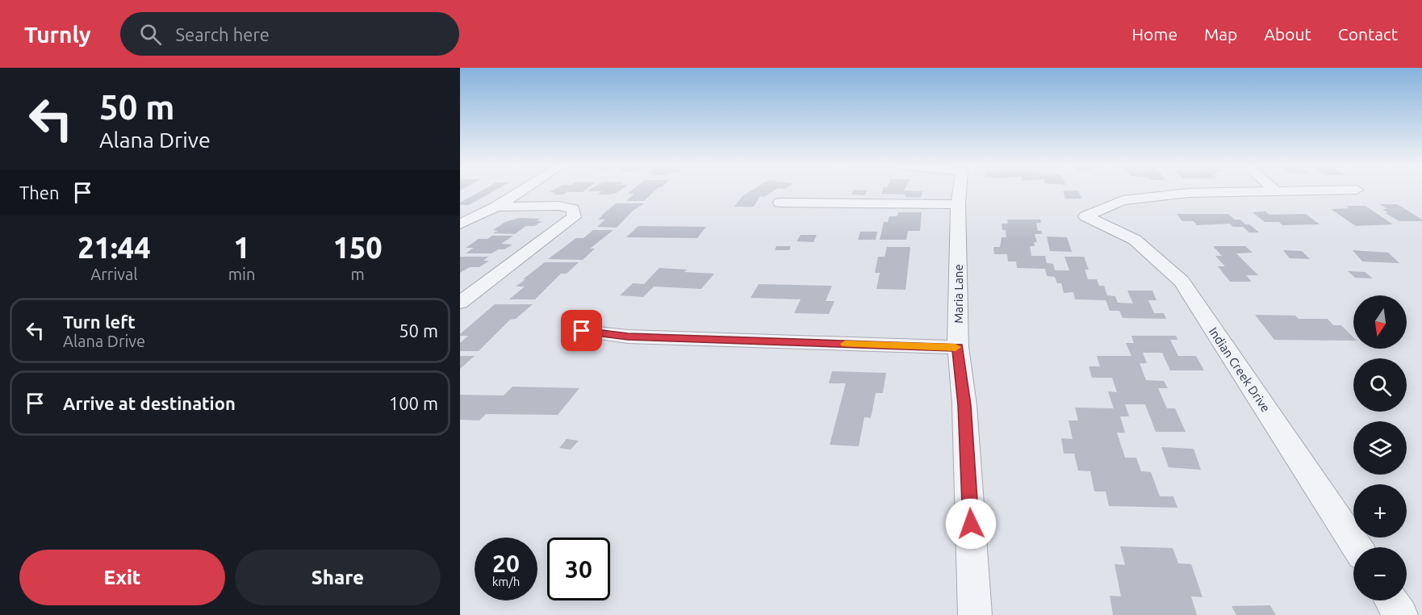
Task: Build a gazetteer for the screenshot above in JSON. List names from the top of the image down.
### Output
{
  "streets": {
    "street": ["Maria Lane", "Indian Creek Drive"]
  },
  "north": "bottom",
  "page": {
    "header": "Turnly",
    "search": "Search here",
    "nav": [
      "Home",
      "Map",
      "About",
      "Contact"
    ],
    "turn": ["50 m", "Alana Drive"],
    "then": "Then",
    "eta": [
      "21:44",
      "Arrival",
      "1",
      "min",
      "150",
      "m"
    ],
    "map_buttons": ["+", "−"],
    "list": [
      {
        "name": "Turn left",
        "note": "Alana Drive",
        "value": "50 m"
      },
      {
        "name": "Arrive at destination",
        "value": "100 m"
      }
    ],
    "speed": "20 km/h",
    "limit": "30",
    "buttons": ["Exit", "Share"]
  }
}
